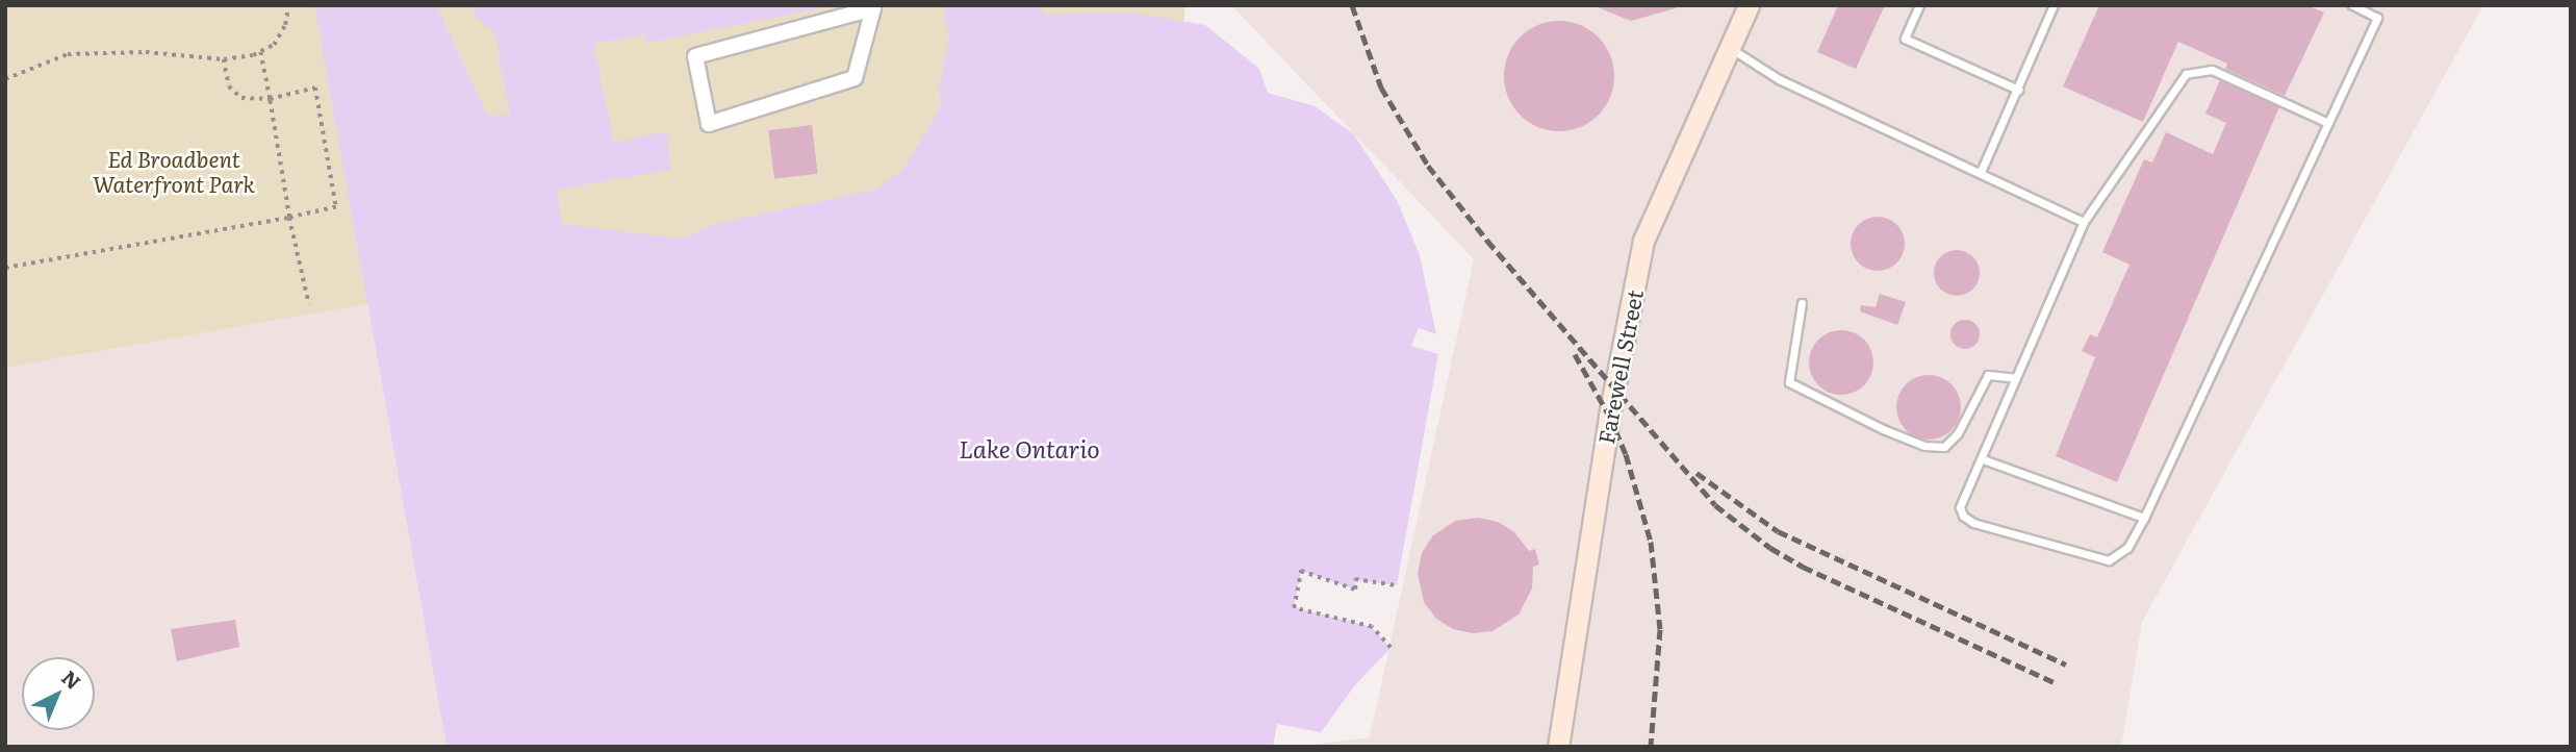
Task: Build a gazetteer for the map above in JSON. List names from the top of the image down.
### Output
{
  "streets": {
    "street": ["Farewell Street"]
  },
  "water": ["Lake Ontario"],
  "parks": ["Ed Broadbent Waterfront Park"],
  "north": "top right"
}
